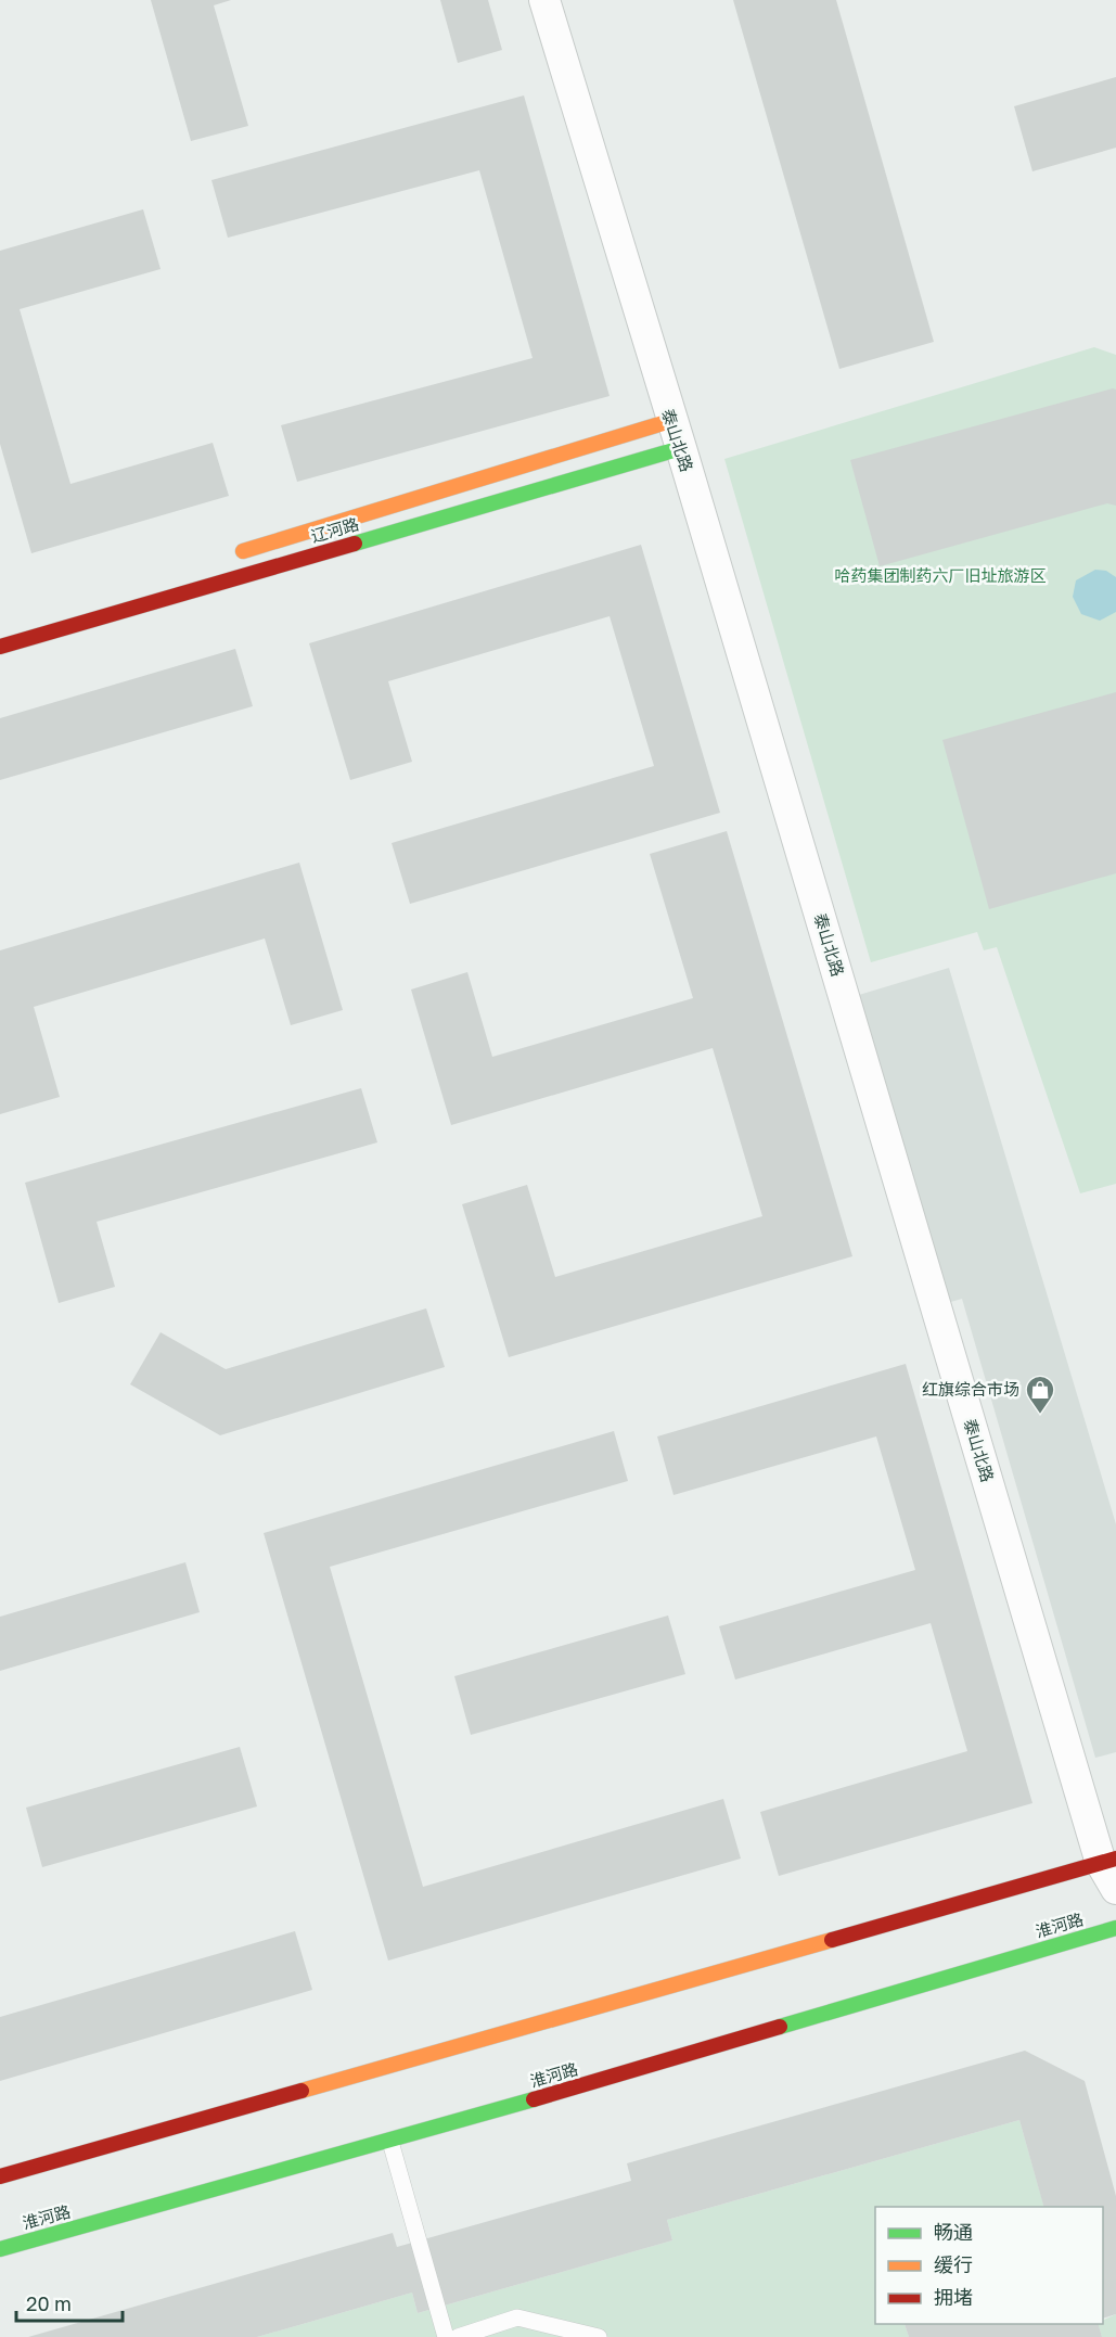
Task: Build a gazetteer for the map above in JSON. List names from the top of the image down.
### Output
{
  "streets": {
    "main road": ["辽河路", "淮河路"],
    "street": ["泰山北路"]
  },
  "crossings": [
    ["泰山北路", "辽河路"]
  ],
  "parks": ["哈药集团制药六厂旧址旅游区"],
  "places": {
    "shop": ["红旗综合市场"]
  },
  "legend": ["畅通", "缓行", "拥堵"],
  "scale_bar": "20 m"
}
